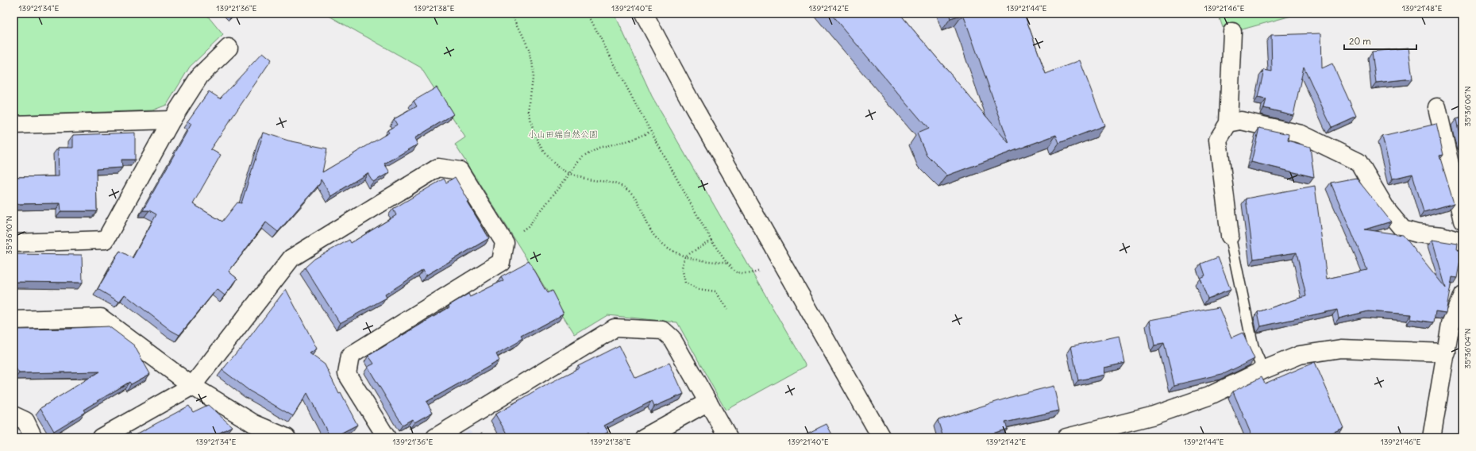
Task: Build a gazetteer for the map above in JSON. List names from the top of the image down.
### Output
{
  "parks": ["小山田端自然公園"],
  "scale_bar": "20 m",
  "coordinates": [
    "139°21'34\"E",
    "139°21'36\"E",
    "139°21'38\"E",
    "139°21'40\"E",
    "139°21'42\"E",
    "139°21'44\"E",
    "139°21'46\"E",
    "139°21'48\"E",
    "35°36'06\"N",
    "35°36'10\"N",
    "35°36'04\"N"
  ]
}
